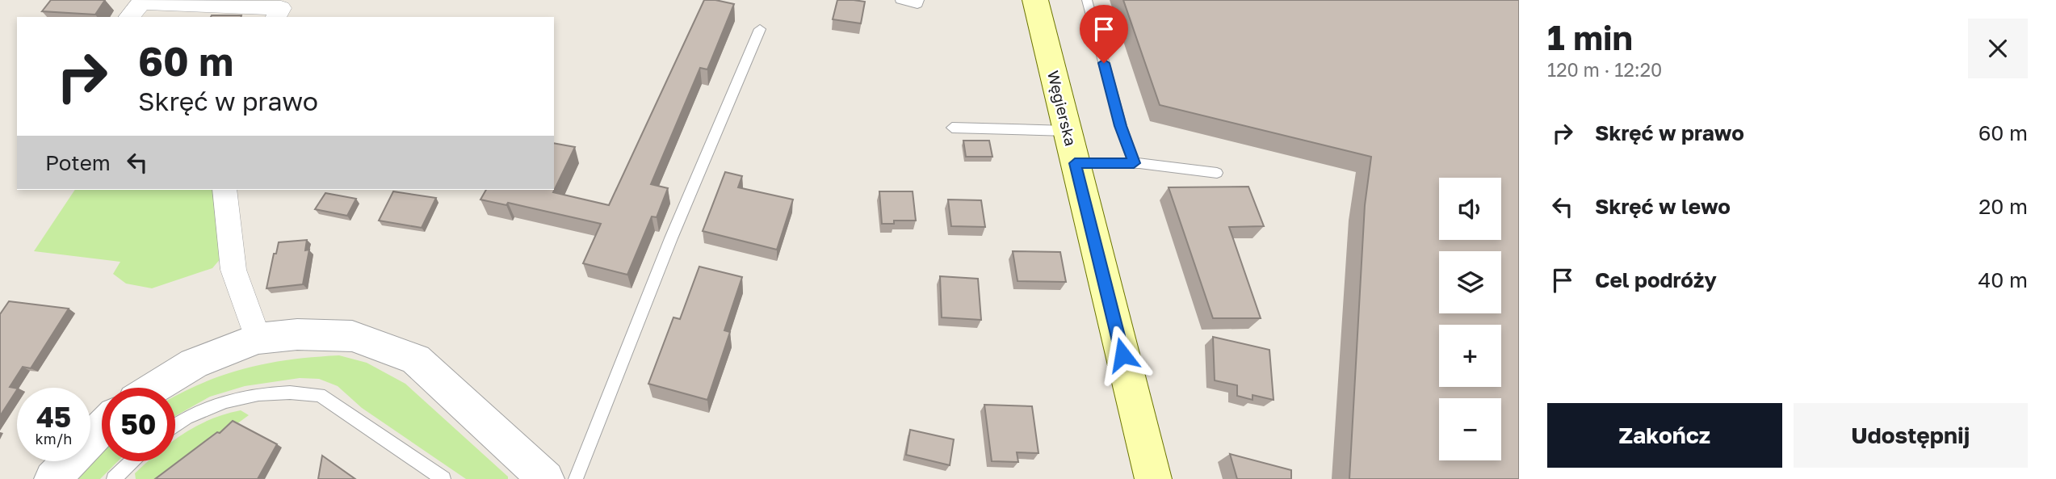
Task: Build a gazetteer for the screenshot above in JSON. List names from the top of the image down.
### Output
{
  "streets": {
    "main road": ["Węgierska"]
  },
  "page": {
    "heading": ["1 min", "120 m · 12:20"],
    "turn": ["60 m", "Skręć w prawo"],
    "list": [
      {
        "name": "Skręć w prawo",
        "value": "60 m"
      },
      {
        "name": "Skręć w lewo",
        "value": "20 m"
      },
      {
        "name": "Cel podróży",
        "value": "40 m"
      }
    ],
    "then": "Potem",
    "map_buttons": ["+", "−"],
    "speed": "45 km/h",
    "limit": "50",
    "buttons": ["Zakończ", "Udostępnij"]
  }
}
